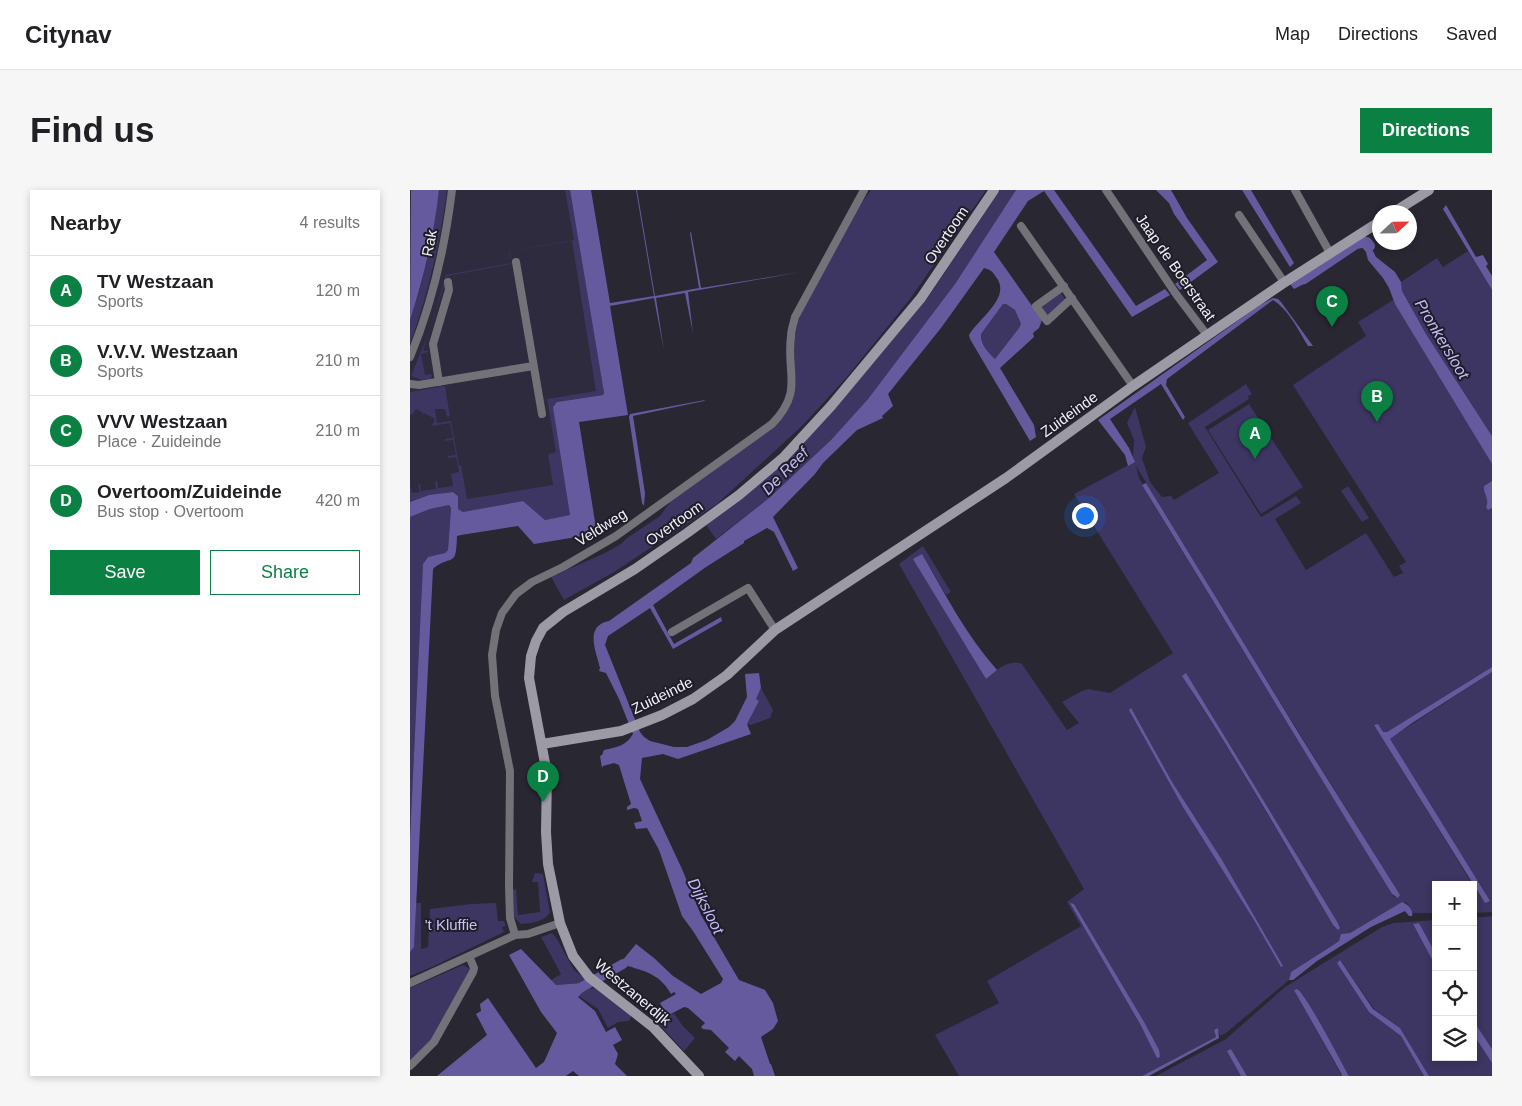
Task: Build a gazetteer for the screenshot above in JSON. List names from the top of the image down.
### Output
{
  "streets": {
    "street": [
      "Overtoom",
      "Rak",
      "Jaap de Boerstraat",
      "Zuideinde",
      "Veldweg",
      "Westzanerdijk"
    ]
  },
  "crossings": [
    ["Overtoom", "Zuideinde"],
    ["Overtoom", "Westzanerdijk"],
    ["Jaap de Boerstraat", "Zuideinde"]
  ],
  "water": ["Pronkersloot", "De Reef", "Dijksloot"],
  "parks": ["'t Kluffie"],
  "north": "right",
  "page": {
    "header": "Citynav",
    "nav": ["Map", "Directions", "Saved"],
    "buttons": [
      "Directions",
      ["Save", "Share"]
    ],
    "title": "Find us",
    "heading": ["Nearby", "4 results"],
    "list": [
      {
        "mark": "A",
        "name": "TV Westzaan",
        "note": "Sports",
        "value": "120 m"
      },
      {
        "mark": "B",
        "name": "V.V.V. Westzaan",
        "note": "Sports",
        "value": "210 m"
      },
      {
        "mark": "C",
        "name": "VVV Westzaan",
        "note": "Place · Zuideinde",
        "value": "210 m"
      },
      {
        "mark": "D",
        "name": "Overtoom/Zuideinde",
        "note": "Bus stop · Overtoom",
        "value": "420 m"
      }
    ],
    "pins": [
      "C",
      "B",
      "A",
      "D"
    ],
    "map_buttons": ["+", "−"]
  }
}
